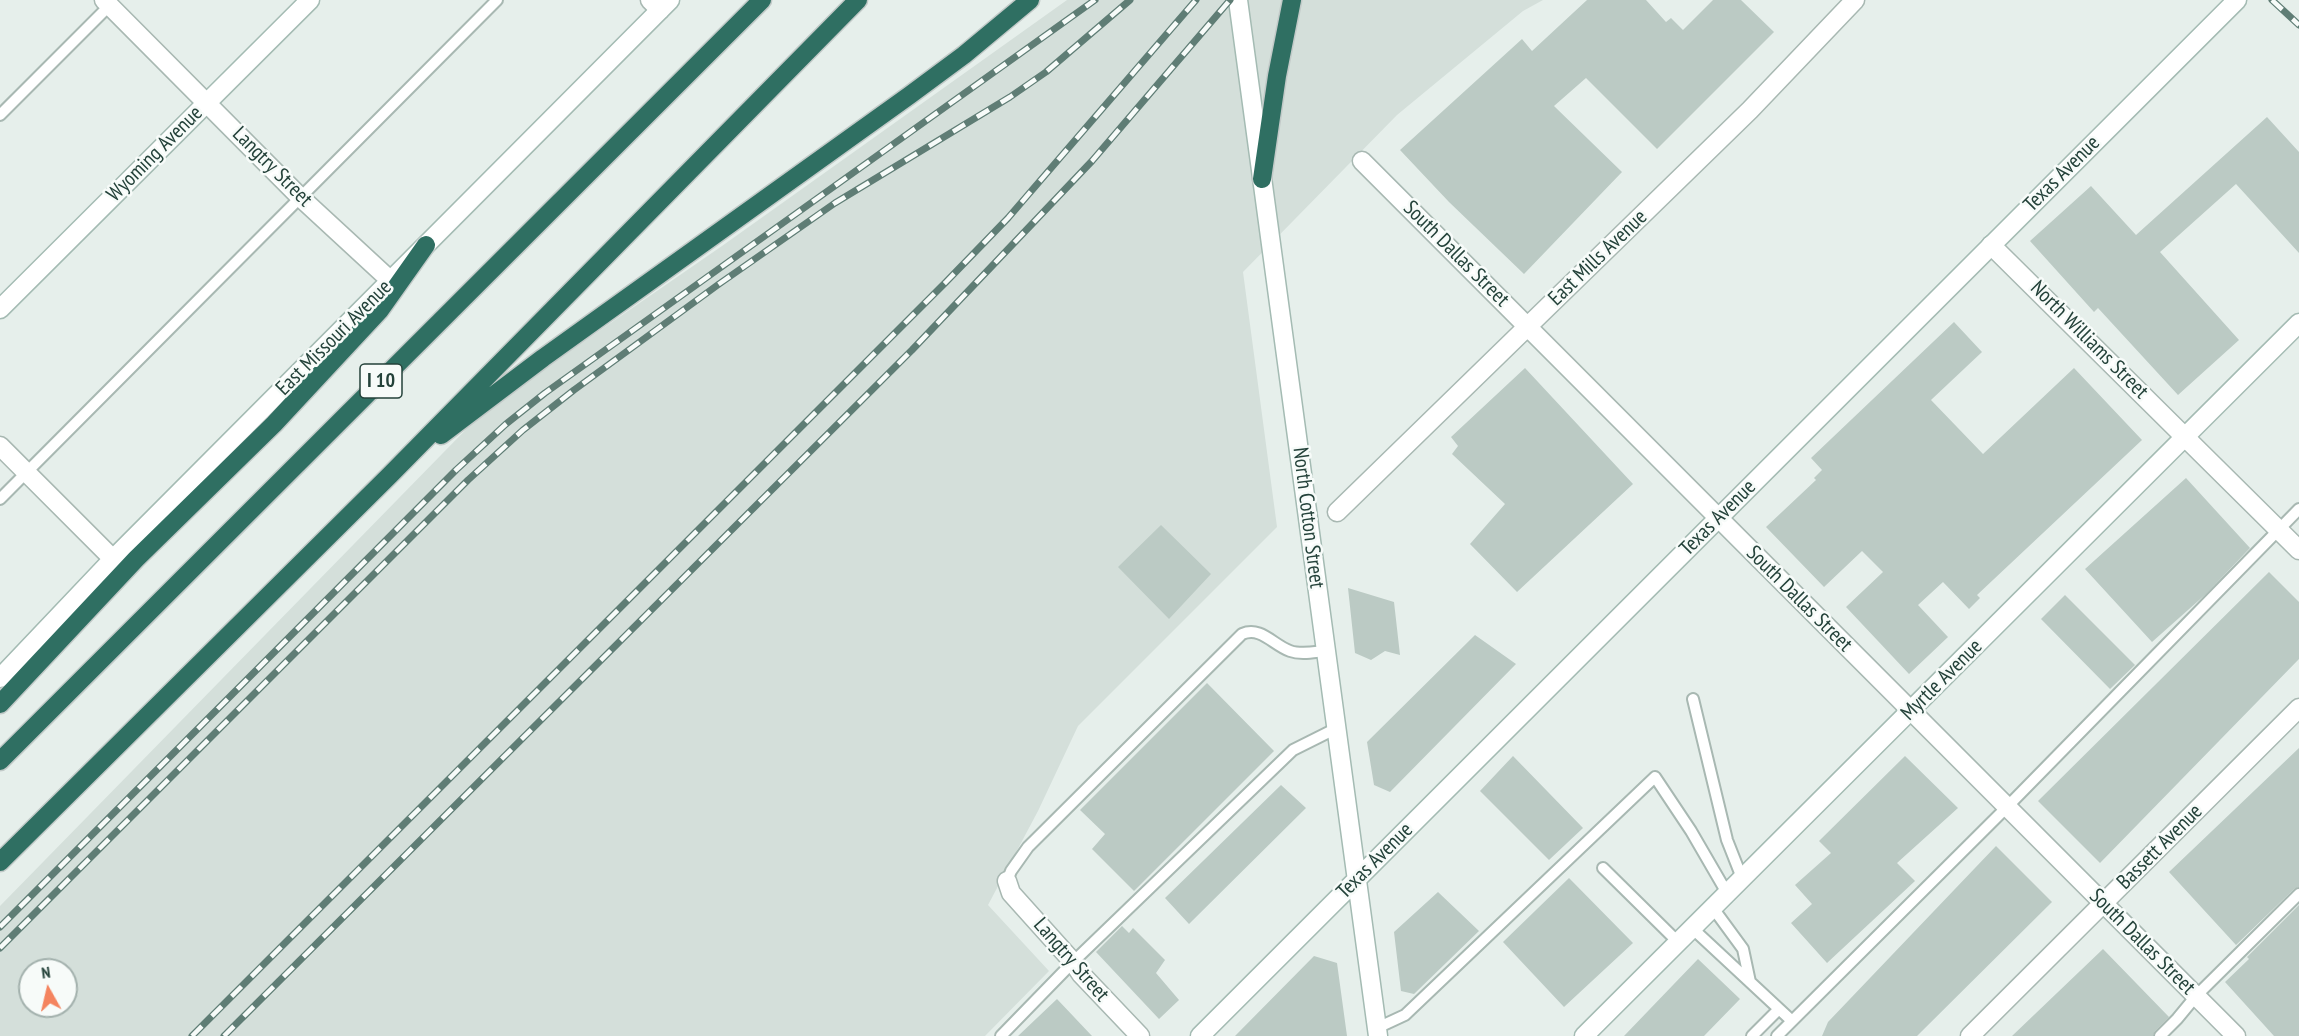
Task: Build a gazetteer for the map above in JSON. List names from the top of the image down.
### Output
{
  "streets": {
    "highway": ["I 10"],
    "street": [
      "Wyoming Avenue",
      "Langtry Street",
      "Texas Avenue",
      "South Dallas Street",
      "East Mills Avenue",
      "East Missouri Avenue",
      "North Williams Street",
      "North Cotton Street",
      "Myrtle Avenue",
      "Bassett Avenue"
    ]
  },
  "crossings": [
    ["Wyoming Avenue", "Langtry Street"],
    ["Langtry Street", "East Missouri Avenue"],
    ["Texas Avenue", "South Dallas Street"],
    ["Texas Avenue", "North Williams Street"],
    ["Texas Avenue", "North Cotton Street"],
    ["South Dallas Street", "East Mills Avenue"],
    ["South Dallas Street", "Myrtle Avenue"],
    ["South Dallas Street", "Bassett Avenue"],
    ["North Williams Street", "Myrtle Avenue"]
  ],
  "north": "top"
}
